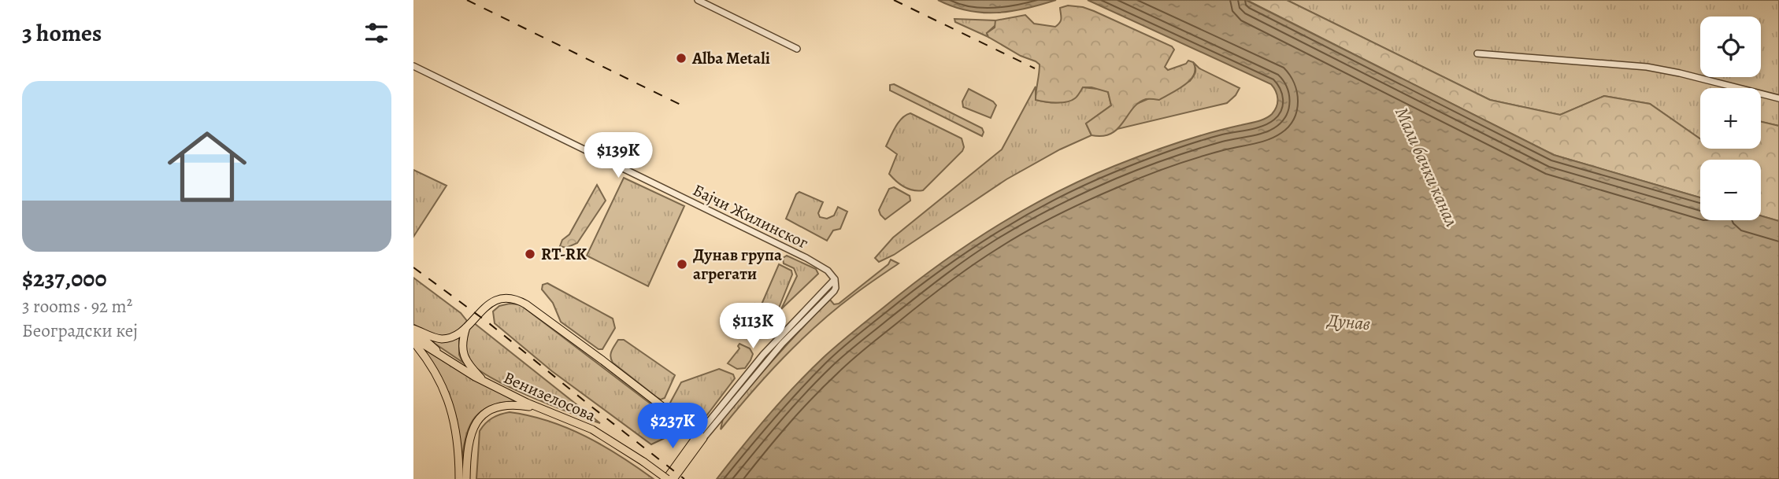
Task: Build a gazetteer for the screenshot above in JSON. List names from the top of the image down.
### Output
{
  "streets": {
    "main road": ["Венизелосова"],
    "street": ["Бајчи Жилинског"]
  },
  "water": ["Мали бачки канал", "Дунав"],
  "places": ["Alba Metali", "RT-RK", "Дунав група агрегати"],
  "page": {
    "heading": "3 homes",
    "map_buttons": ["+", "−"],
    "list": [
      {
        "name": "$237,000",
        "note": "3 rooms · 92 m² · Београдски кеј"
      }
    ],
    "price": ["$139K", "$113K", "$237K"]
  }
}
